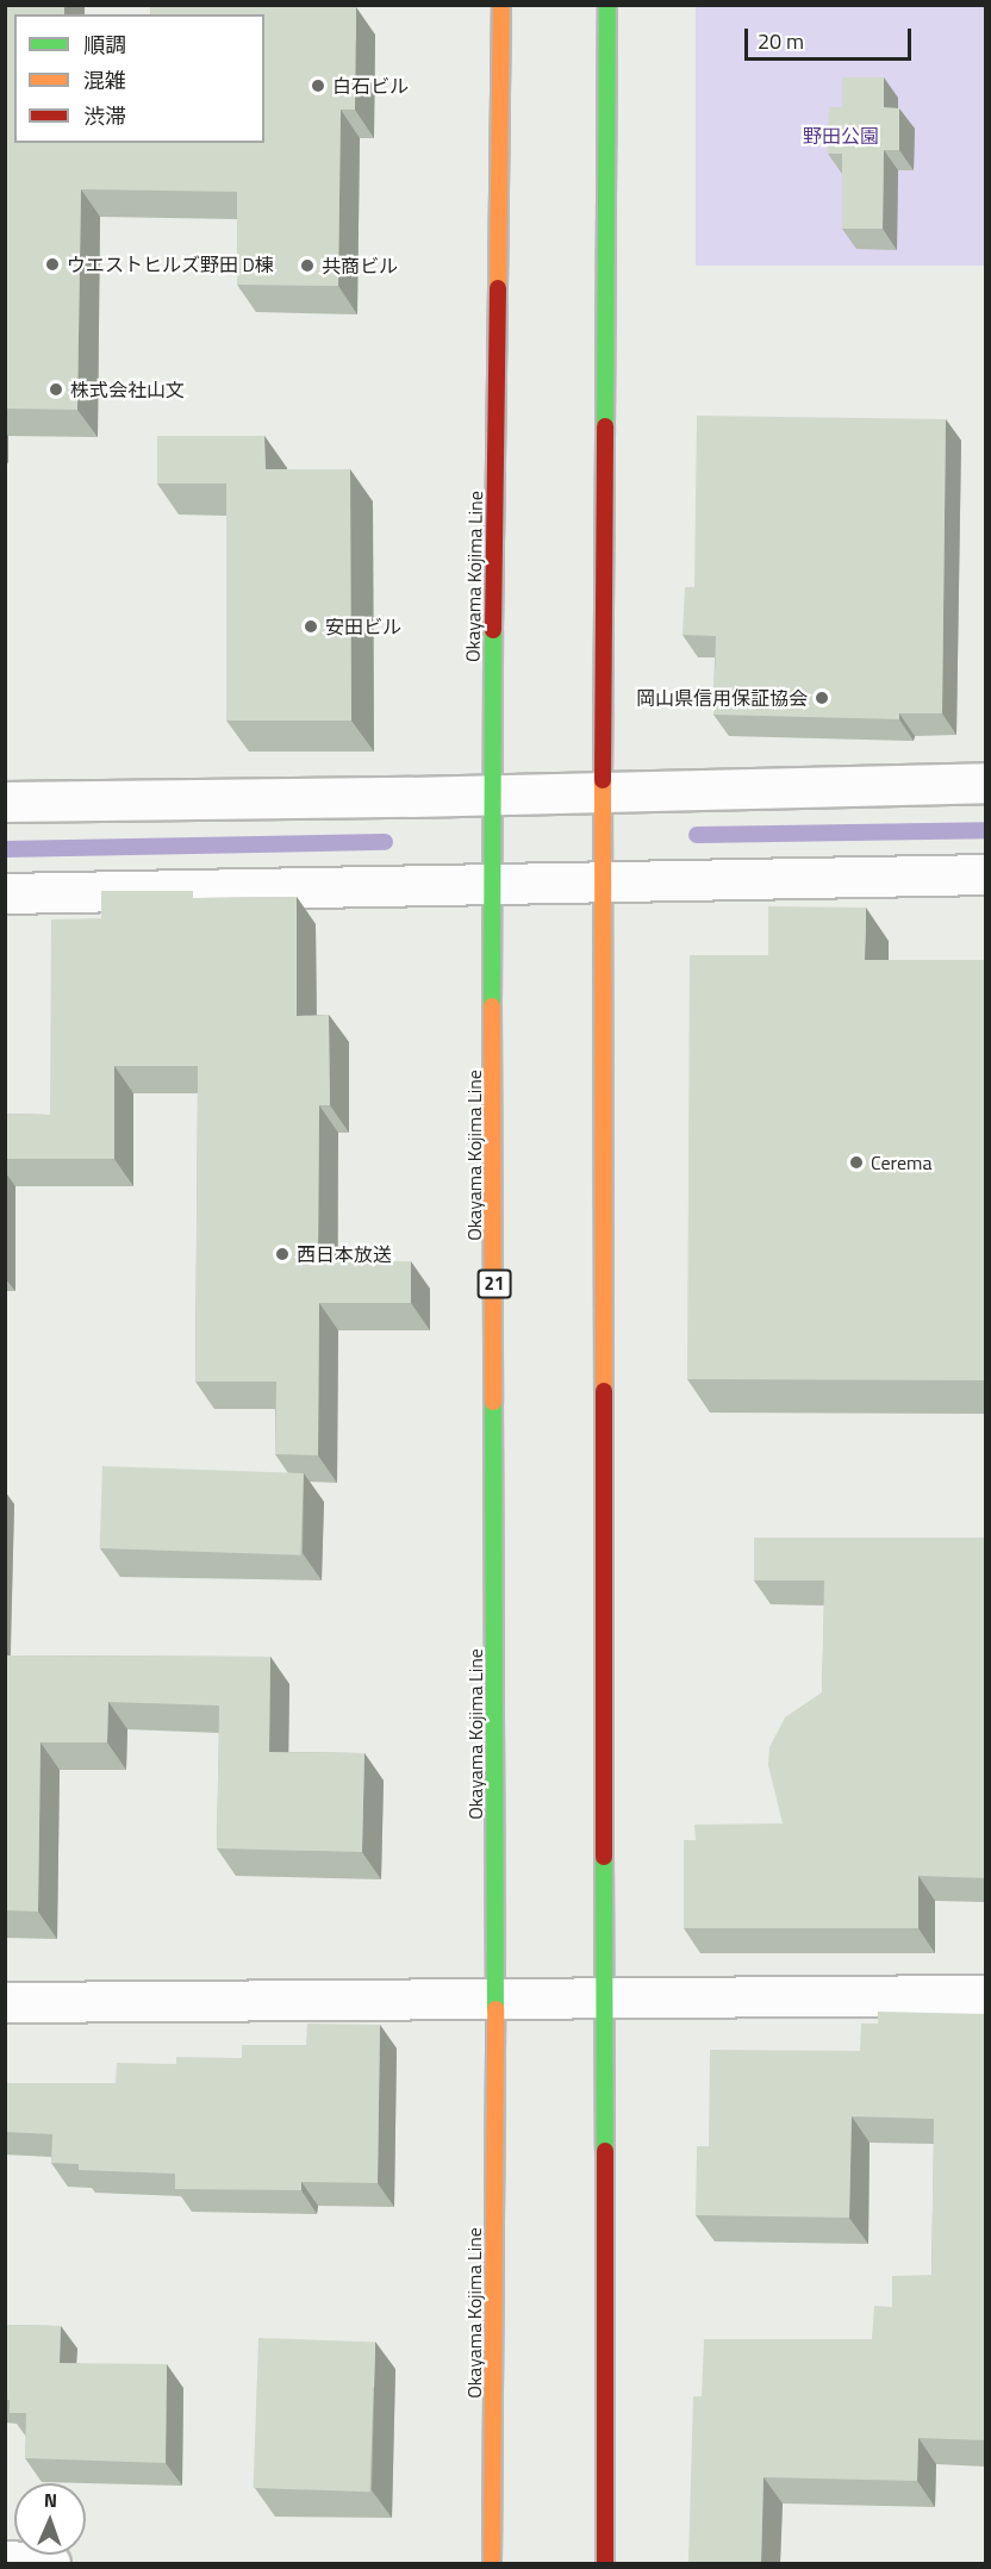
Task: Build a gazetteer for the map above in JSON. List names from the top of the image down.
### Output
{
  "streets": {
    "main road": ["Okayama Kojima Line", "21"]
  },
  "parks": ["野田公園"],
  "places": [
    "白石ビル",
    "ウエストヒルズ野田 D棟",
    "共商ビル",
    "株式会社山文",
    "安田ビル",
    "岡山県信用保証協会",
    "Cerema",
    "西日本放送"
  ],
  "legend": ["順調", "混雑", "渋滞"],
  "scale_bar": "20 m",
  "north": "top"
}
